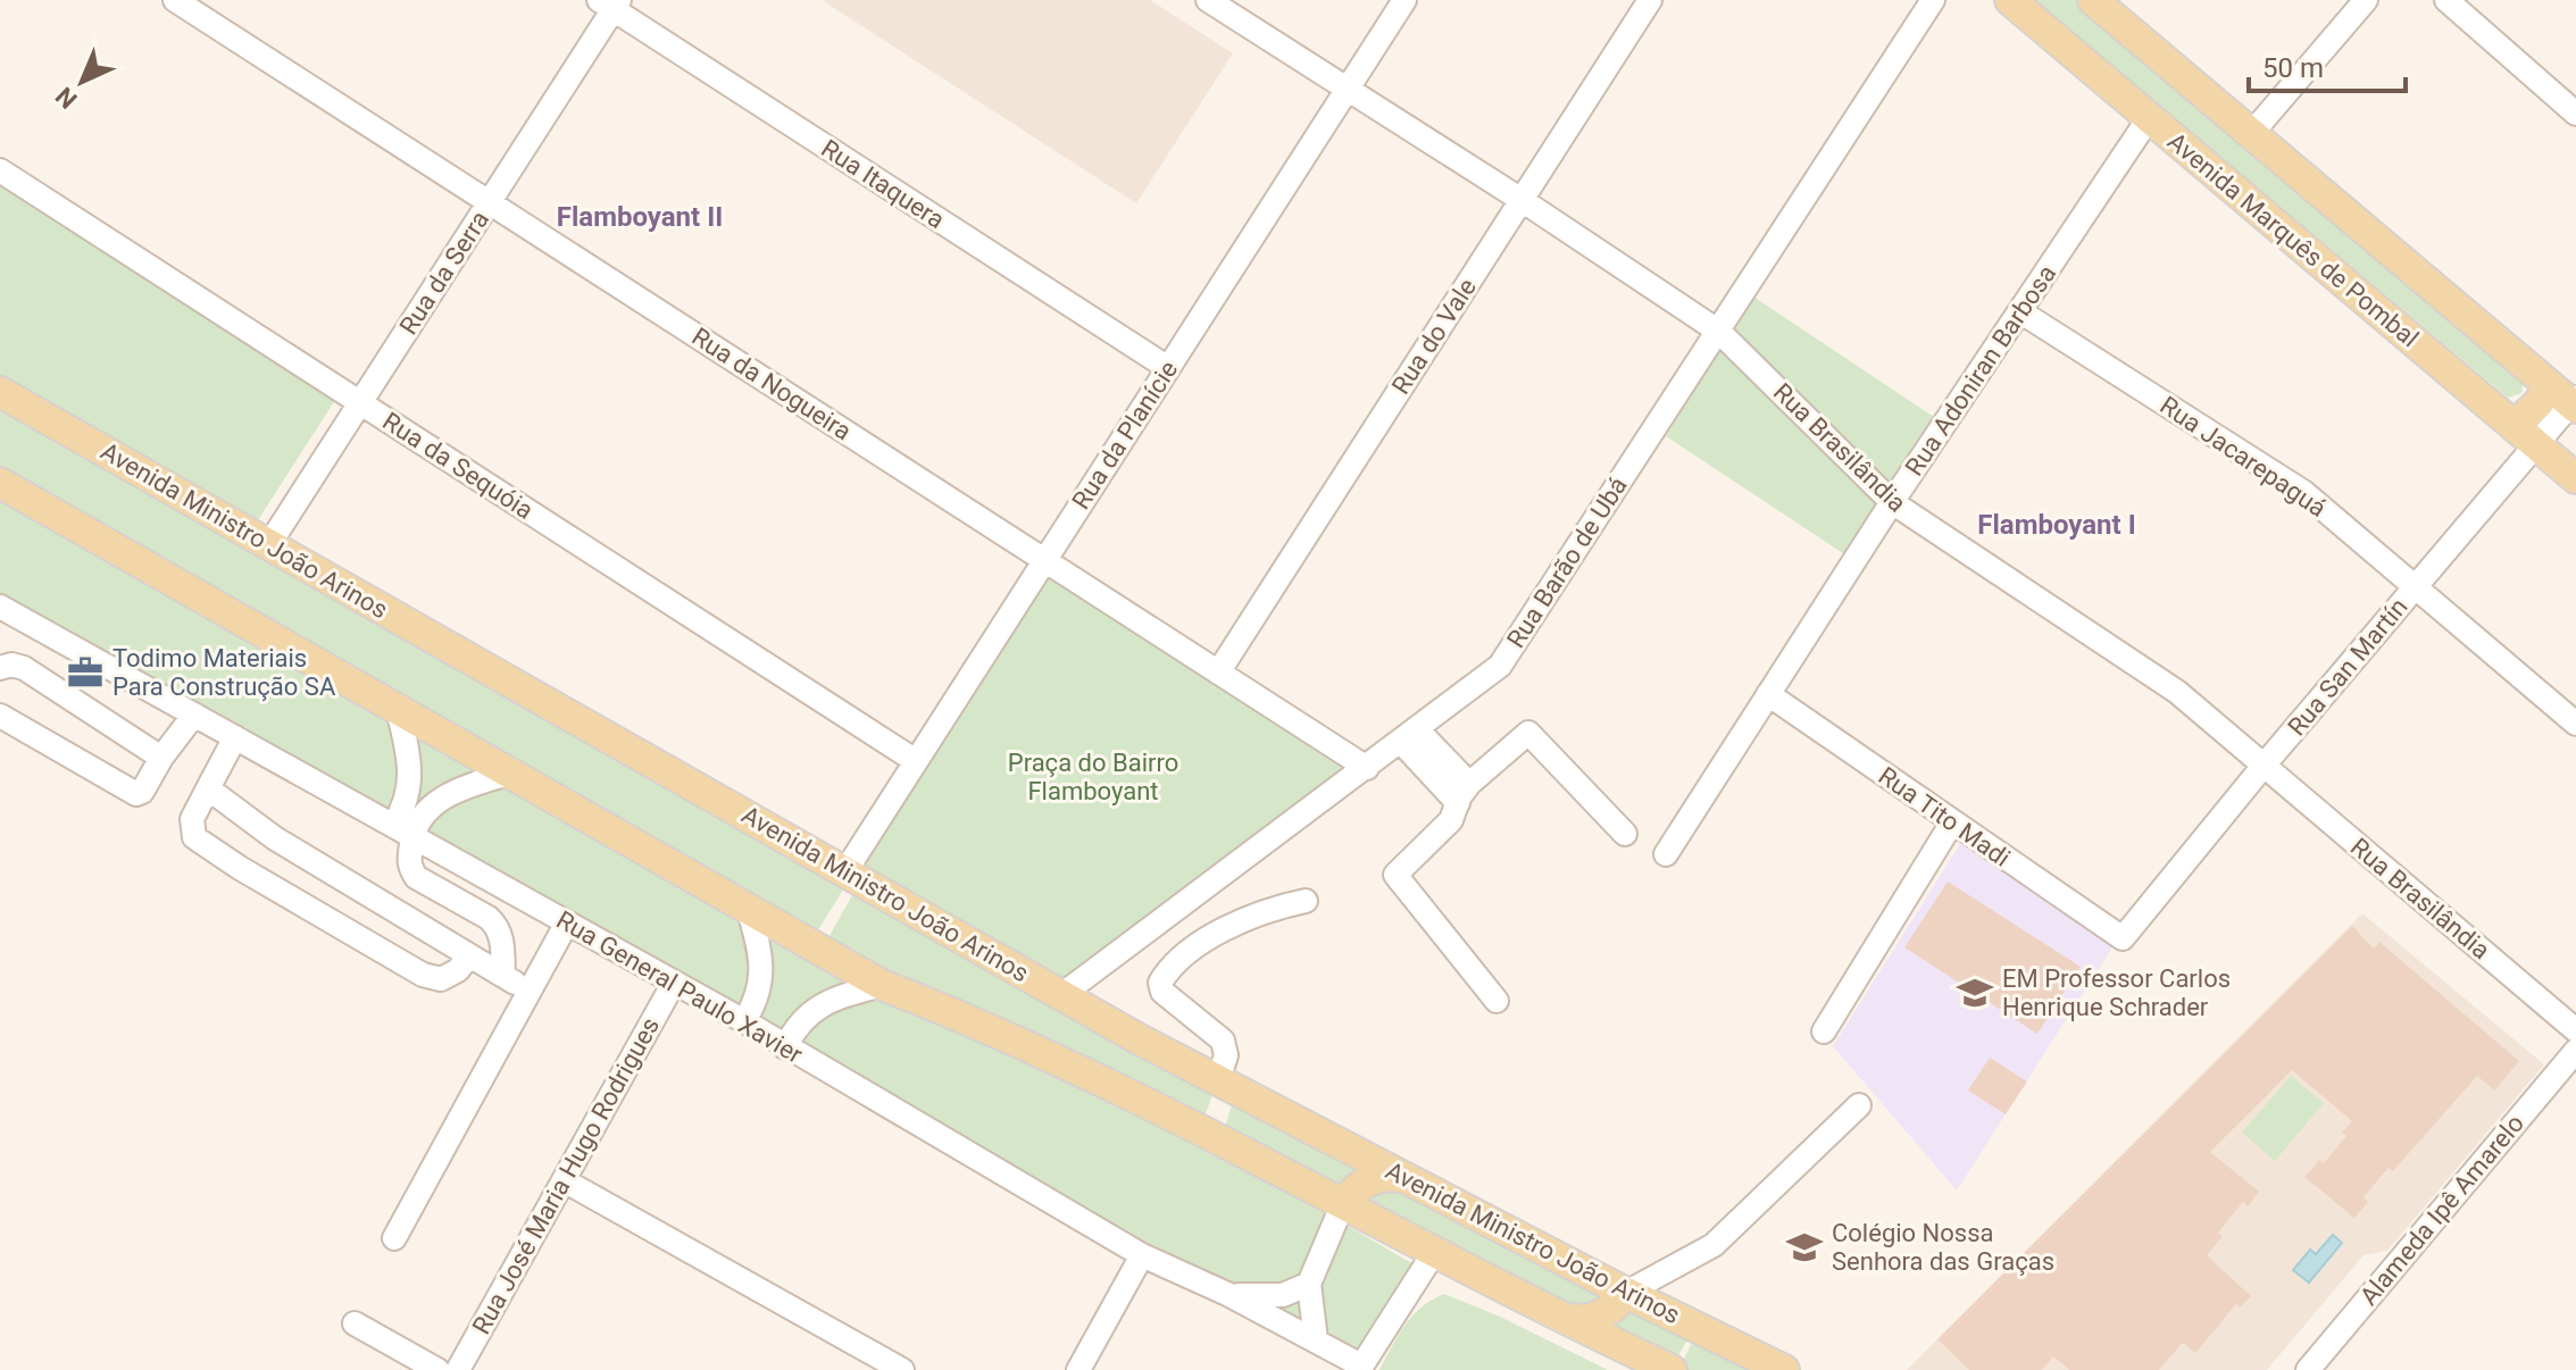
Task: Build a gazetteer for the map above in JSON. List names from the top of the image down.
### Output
{
  "streets": {
    "main road": ["Avenida Marquês de Pombal", "Avenida Ministro João Arinos"],
    "street": [
      "Rua Itaquera",
      "Rua da Serra",
      "Rua do Vale",
      "Rua Adoniran Barbosa",
      "Rua da Nogueira",
      "Rua da Planície",
      "Rua Brasilândia",
      "Rua Jacarepaguá",
      "Rua da Sequóia",
      "Rua Barão de Ubá",
      "Rua San Martín",
      "Rua Tito Madi",
      "Rua General Paulo Xavier",
      "Rua José Maria Hugo Rodrigues",
      "Alameda Ipê Amarelo"
    ]
  },
  "crossings": [
    ["Rua Itaquera", "Rua da Serra"],
    ["Rua Itaquera", "Rua da Planície"],
    ["Avenida Marquês de Pombal", "Rua Adoniran Barbosa"],
    ["Avenida Marquês de Pombal", "Rua San Martín"],
    ["Rua da Serra", "Rua da Nogueira"],
    ["Rua da Serra", "Rua da Sequóia"],
    ["Rua da Serra", "Avenida Ministro João Arinos"],
    ["Rua do Vale", "Rua da Nogueira"],
    ["Rua do Vale", "Rua Brasilândia"],
    ["Rua Adoniran Barbosa", "Rua Brasilândia"],
    ["Rua Adoniran Barbosa", "Rua Jacarepaguá"],
    ["Rua Adoniran Barbosa", "Rua Tito Madi"],
    ["Rua da Nogueira", "Rua da Planície"],
    ["Rua da Nogueira", "Rua Barão de Ubá"],
    ["Rua da Planície", "Rua Brasilândia"],
    ["Rua da Planície", "Rua da Sequóia"],
    ["Rua da Planície", "Avenida Ministro João Arinos"],
    ["Rua Brasilândia", "Rua Barão de Ubá"],
    ["Rua Brasilândia", "Rua San Martín"],
    ["Rua Jacarepaguá", "Rua San Martín"],
    ["Avenida Ministro João Arinos", "Rua Barão de Ubá"],
    ["Rua San Martín", "Rua Tito Madi"],
    ["Rua General Paulo Xavier", "Rua José Maria Hugo Rodrigues"]
  ],
  "districts": ["Flamboyant II", "Flamboyant I"],
  "parks": ["Praça do Bairro Flamboyant"],
  "places": {
    "office": ["Todimo Materiais Para Construção SA"],
    "school or university": ["EM Professor Carlos Henrique Schrader", "Colégio Nossa Senhora das Graças"]
  },
  "scale_bar": "50 m",
  "north": "bottom left"
}
